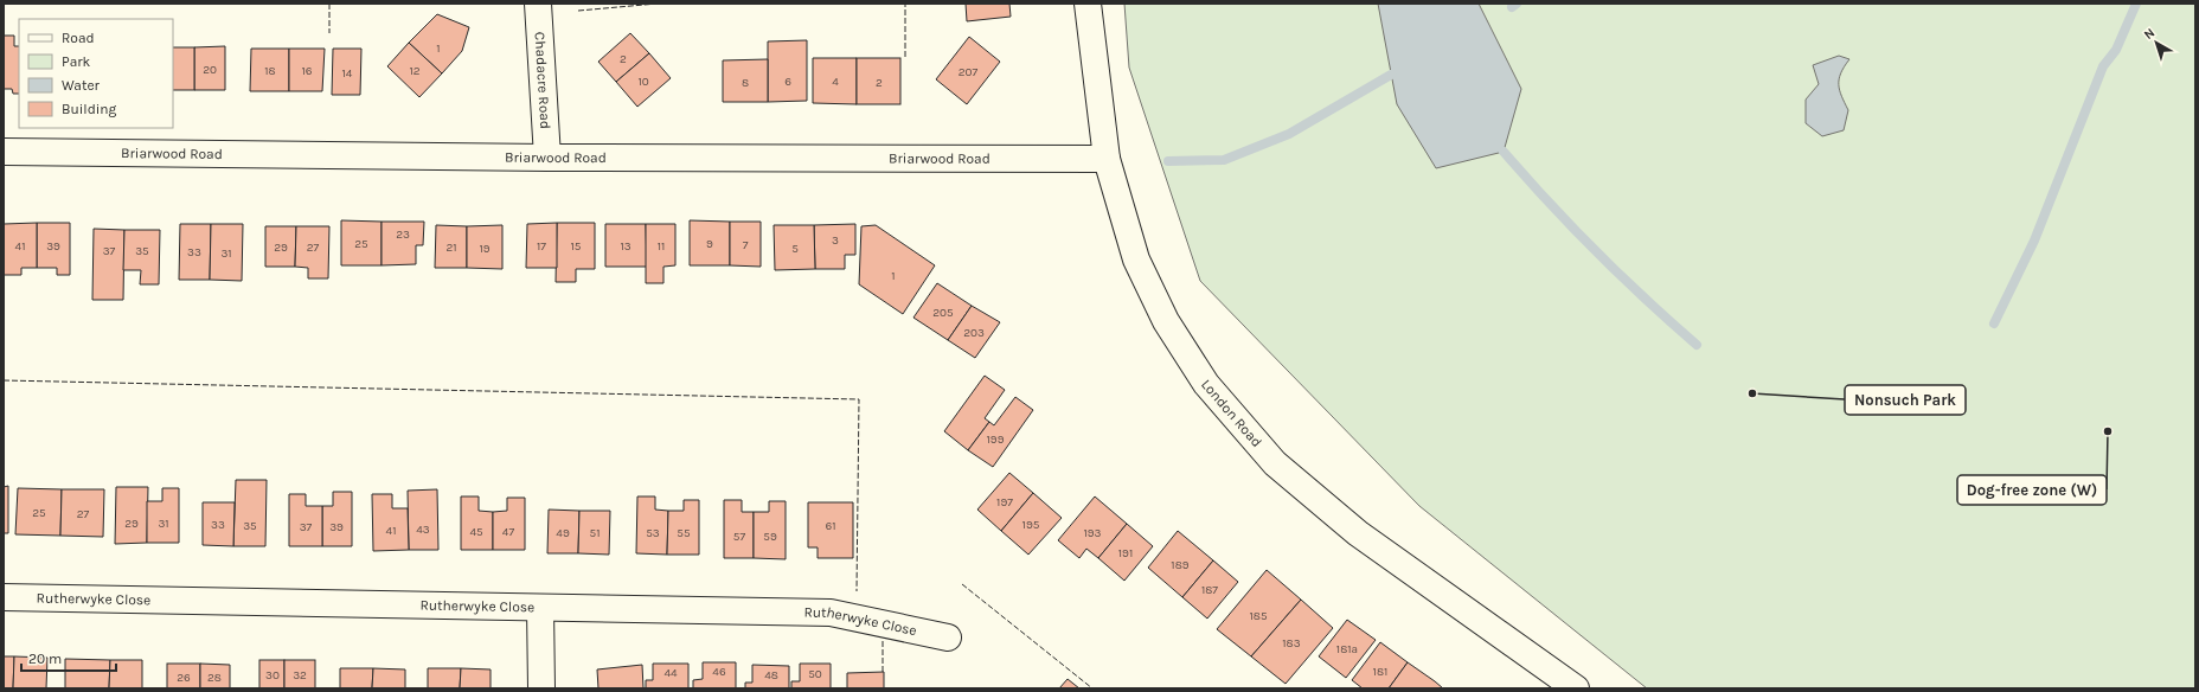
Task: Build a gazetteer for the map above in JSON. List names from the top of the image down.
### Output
{
  "streets": {
    "main road": [
      "Chadacre Road",
      "Briarwood Road",
      "London Road",
      "Rutherwyke Close"
    ]
  },
  "crossings": [
    ["Chadacre Road", "Briarwood Road"],
    ["Briarwood Road", "London Road"]
  ],
  "places": ["Nonsuch Park", "Dog-free zone (W)"],
  "house_numbers": [
    "1",
    "2",
    "20",
    "18",
    "16",
    "12",
    "207",
    "14",
    "10",
    "6",
    "4",
    "8",
    "2",
    "23",
    "3",
    "25",
    "9",
    "7",
    "41",
    "39",
    "17",
    "15",
    "13",
    "11",
    "29",
    "27",
    "21",
    "19",
    "5",
    "37",
    "35",
    "33",
    "31",
    "1",
    "205",
    "203",
    "199",
    "197",
    "25",
    "27",
    "29",
    "31",
    "33",
    "195",
    "35",
    "61",
    "37",
    "39",
    "43",
    "41",
    "45",
    "47",
    "49",
    "51",
    "53",
    "55",
    "193",
    "57",
    "59",
    "191",
    "189",
    "187",
    "185",
    "183",
    "181a",
    "46",
    "181",
    "44",
    "50",
    "30",
    "32",
    "48",
    "26",
    "28"
  ],
  "legend": [
    "Road",
    "Park",
    "Water",
    "Building"
  ],
  "scale_bar": "20 m",
  "north": "top left"
}
